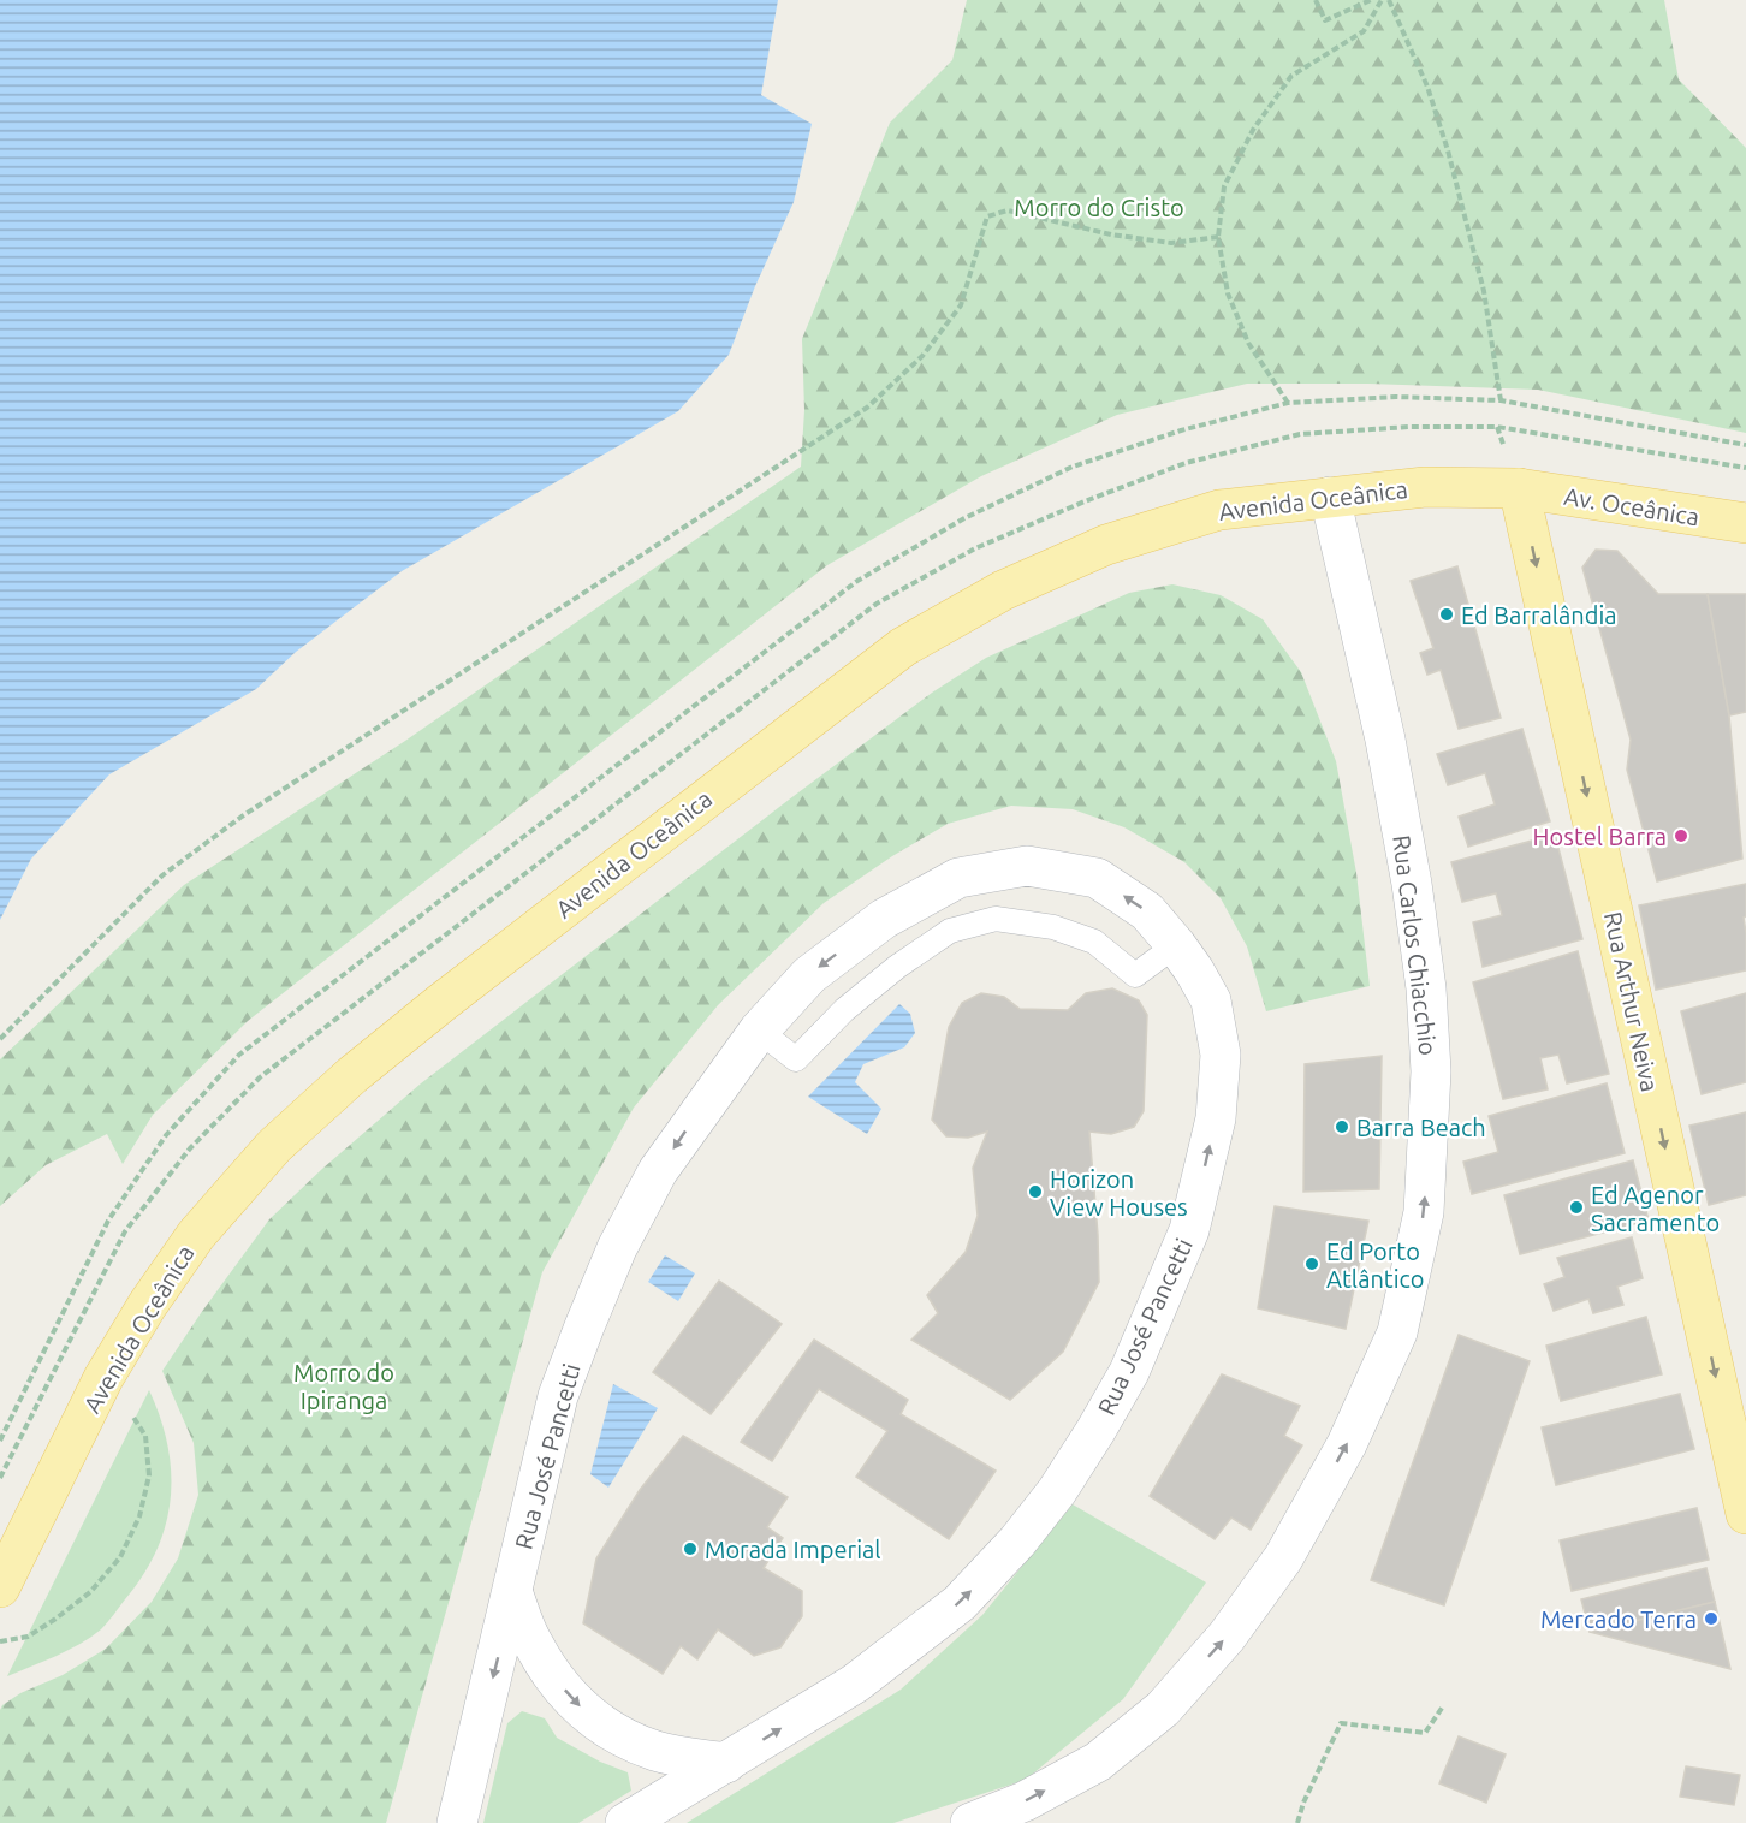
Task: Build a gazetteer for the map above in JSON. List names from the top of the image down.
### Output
{
  "streets": {
    "main road": ["Avenida Oceânica", "Av. Oceânica", "Rua Arthur Neiva"],
    "street": ["Rua Carlos Chiacchio", "Rua José Pancetti"]
  },
  "crossings": [
    ["Avenida Oceânica", "Av. Oceânica"],
    ["Avenida Oceânica", "Rua Carlos Chiacchio"],
    ["Avenida Oceânica", "Rua Arthur Neiva"],
    ["Av. Oceânica", "Rua Arthur Neiva"]
  ],
  "one_way": ["Rua Carlos Chiacchio", "Rua Arthur Neiva"],
  "parks": ["Morro do Cristo", "Morro do Ipiranga"],
  "places": [
    "Ed Barralândia",
    "Hostel Barra",
    "Barra Beach",
    "Horizon View Houses",
    "Ed Agenor Sacramento",
    "Ed Porto Atlântico",
    "Morada Imperial",
    "Mercado Terra"
  ]
}
